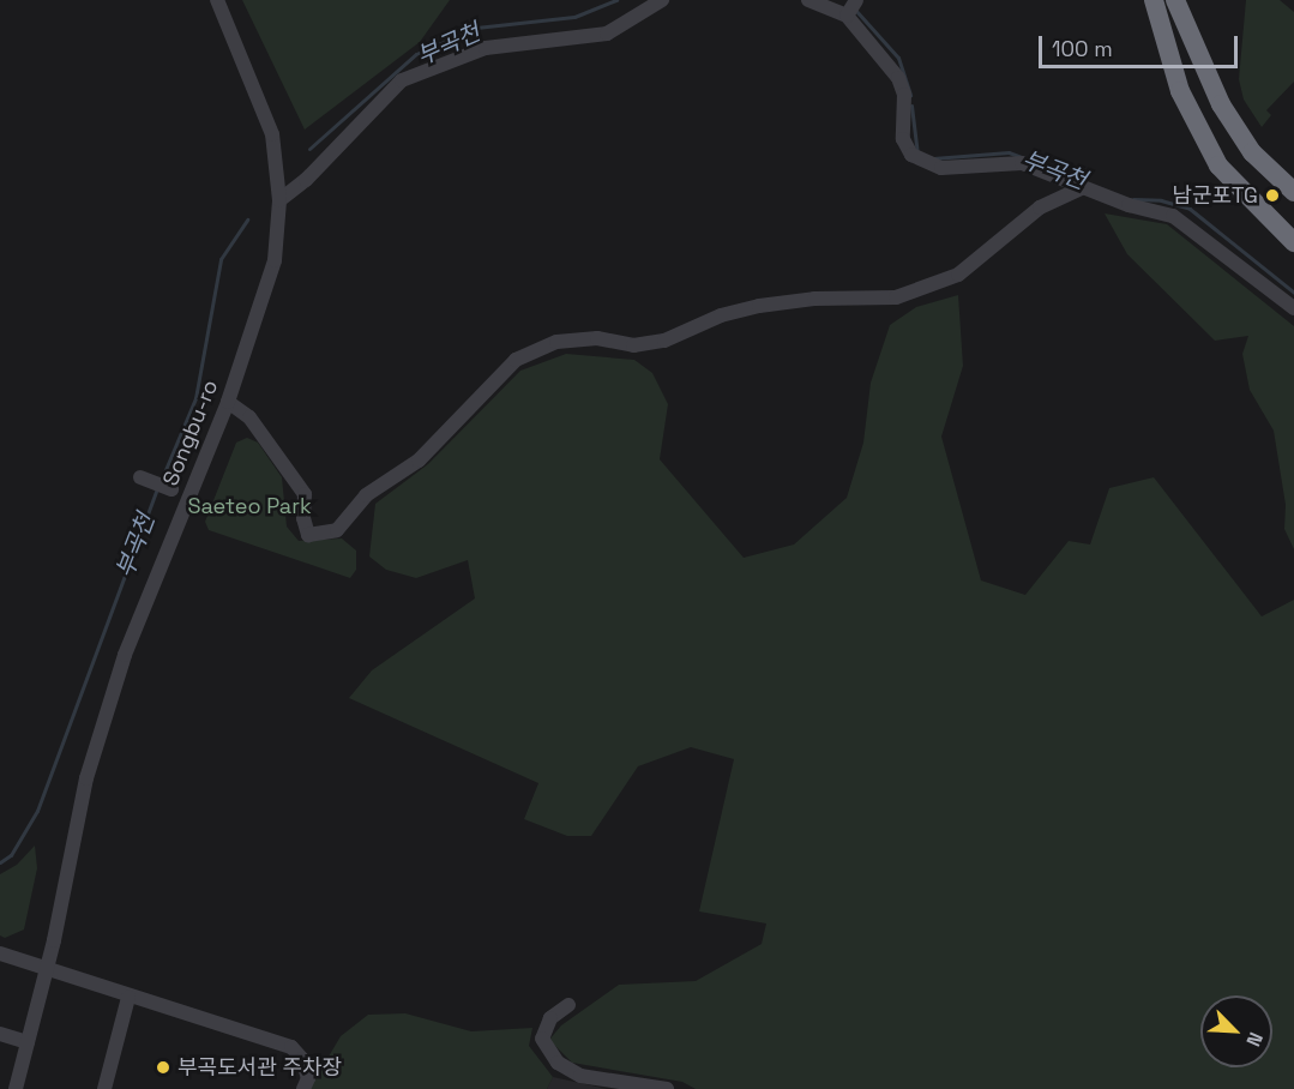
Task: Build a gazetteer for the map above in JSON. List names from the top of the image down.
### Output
{
  "streets": {
    "street": ["Songbu-ro"]
  },
  "water": ["부곡천"],
  "parks": ["Saeteo Park"],
  "places": ["남군포TG", "부곡도서관 주차장"],
  "scale_bar": "100 m",
  "north": "bottom right"
}
